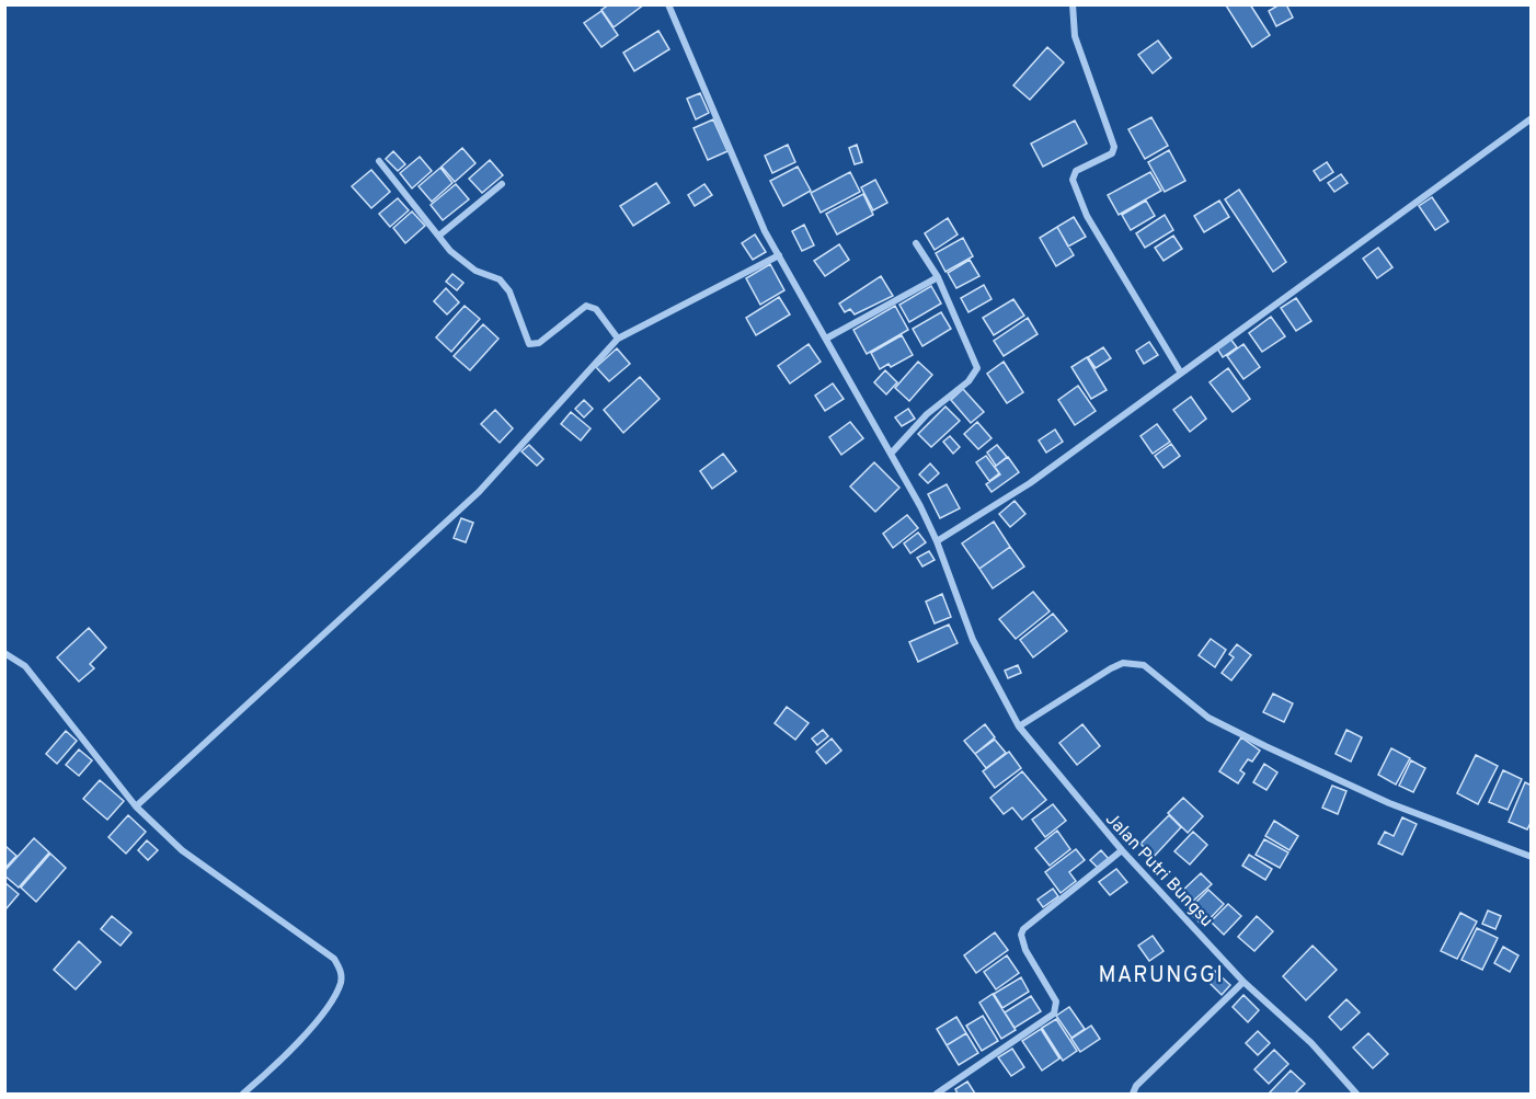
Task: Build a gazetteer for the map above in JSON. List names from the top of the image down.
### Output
{
  "streets": {
    "street": ["Jalan Putri Bungsu"]
  },
  "districts": ["MARUNGGI"]
}
